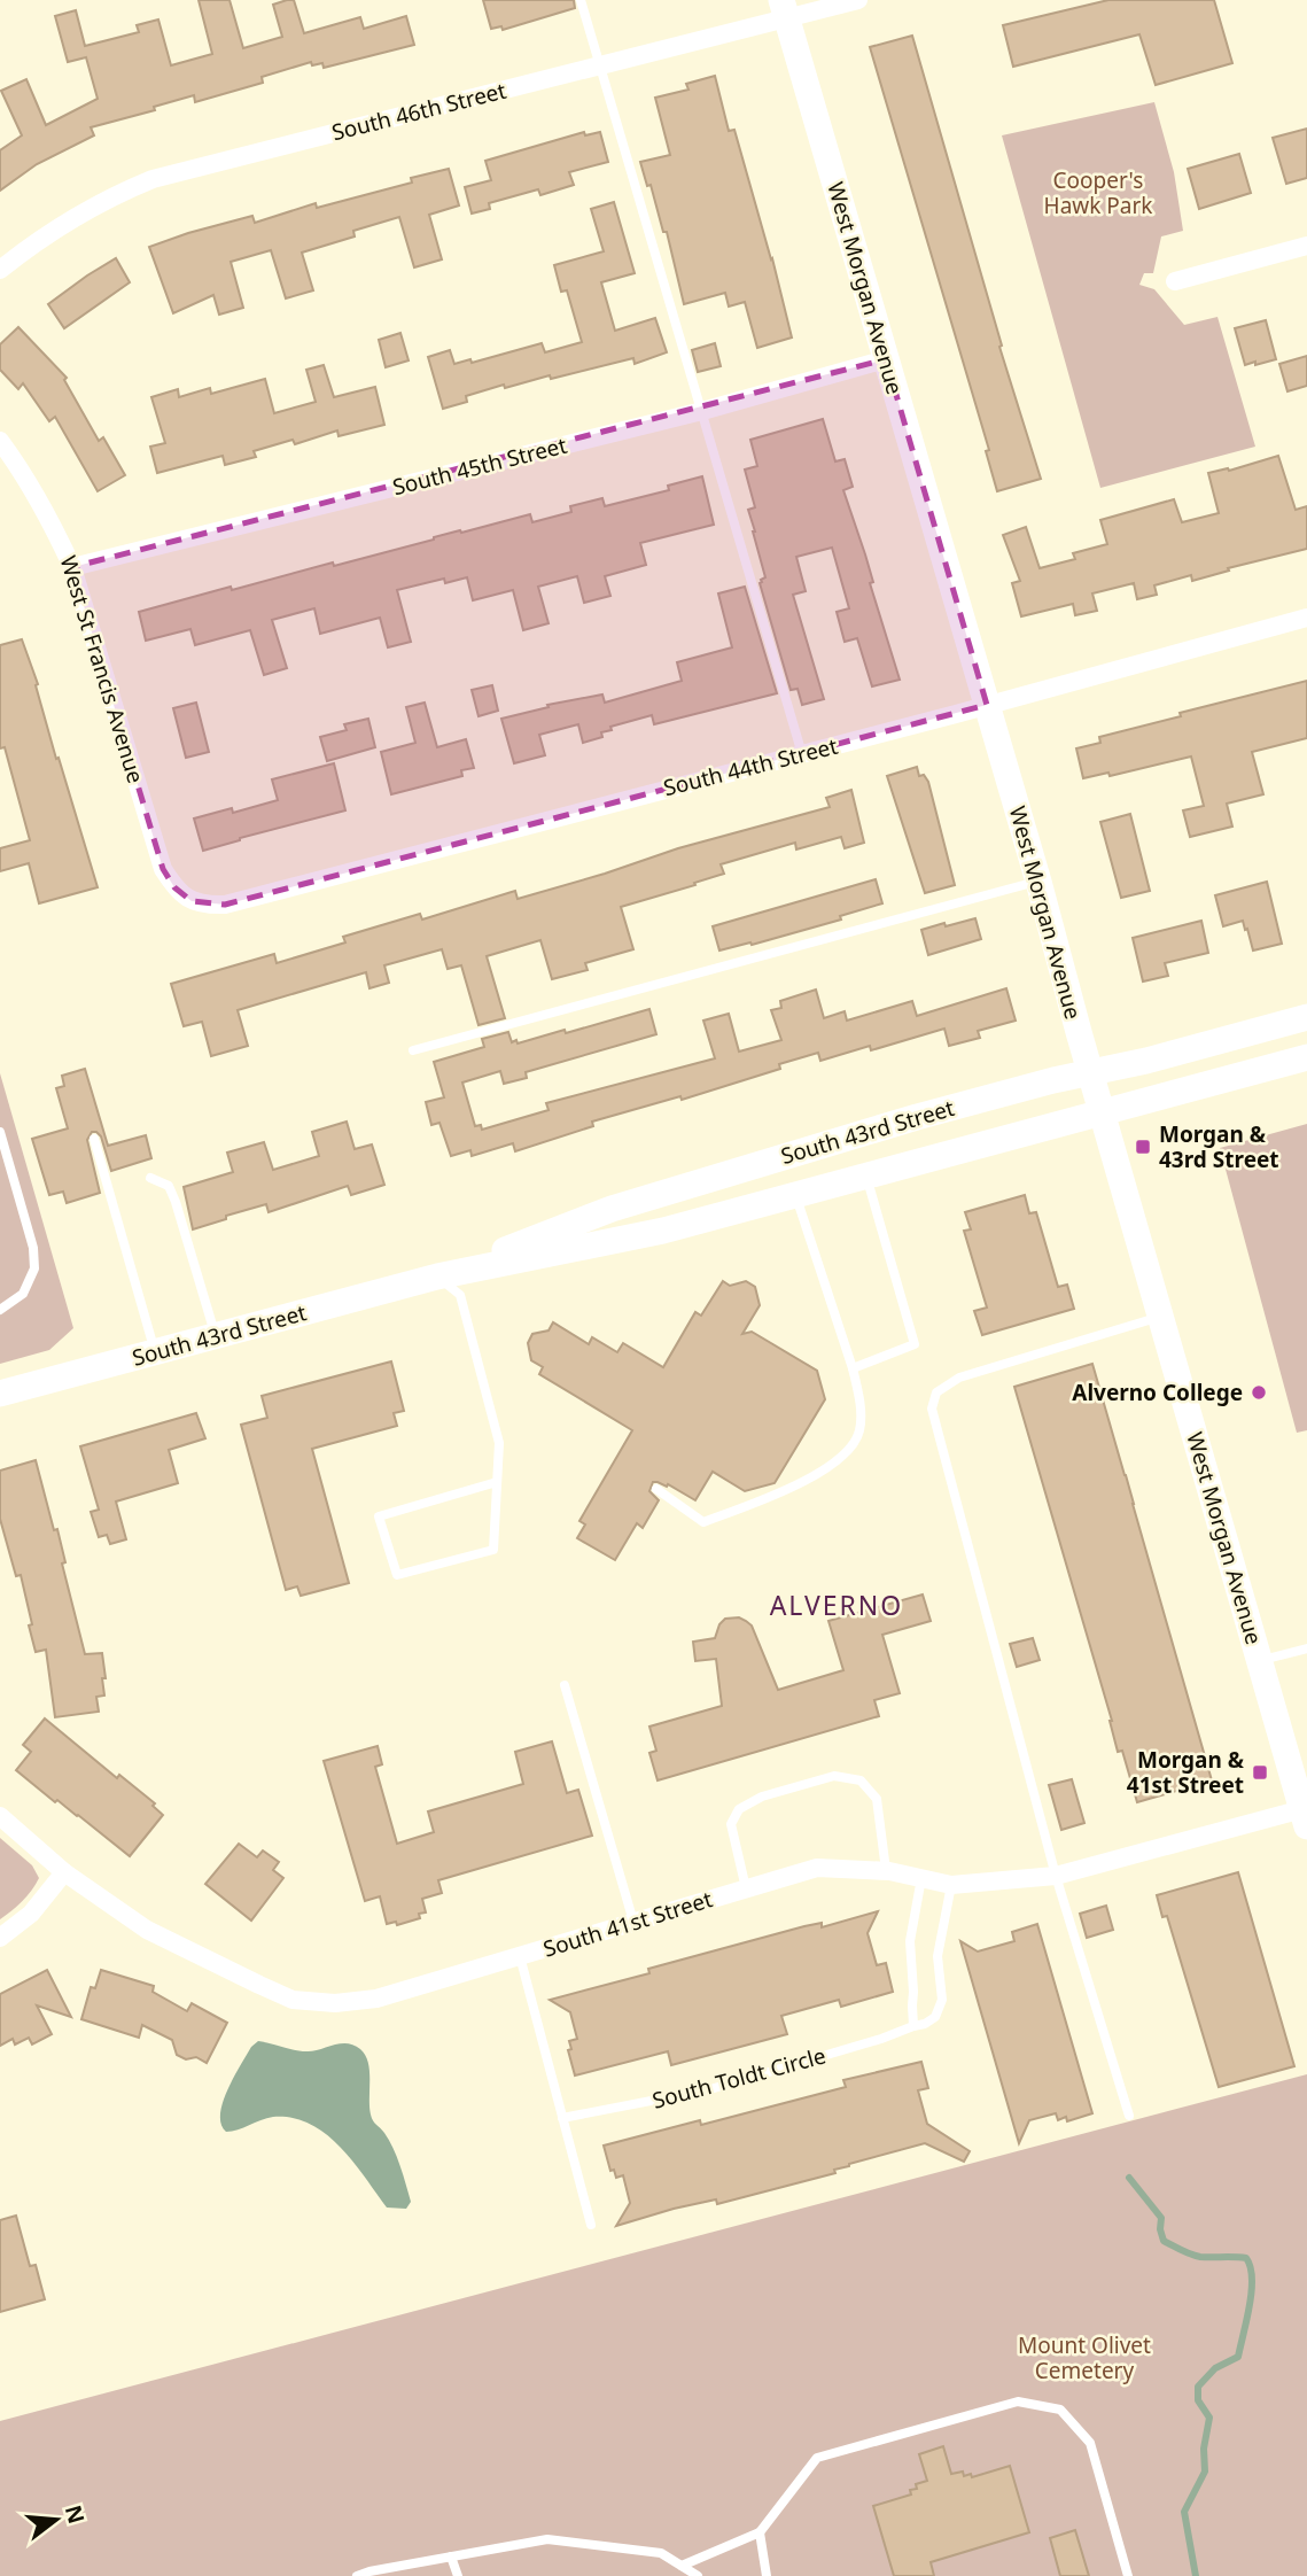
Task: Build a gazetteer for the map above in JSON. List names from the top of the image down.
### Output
{
  "streets": {
    "main road": ["West Morgan Avenue", "South 43rd Street"],
    "street": [
      "South 46th Street",
      "South 45th Street",
      "West St Francis Avenue",
      "South 44th Street",
      "South 41st Street"
    ],
    "lane": ["South Toldt Circle"]
  },
  "crossings": [
    ["South 46th Street", "West Morgan Avenue"],
    ["West Morgan Avenue", "South 45th Street"],
    ["West Morgan Avenue", "South 44th Street"],
    ["West Morgan Avenue", "South 43rd Street"],
    ["West Morgan Avenue", "South 41st Street"],
    ["South 45th Street", "West St Francis Avenue"],
    ["West St Francis Avenue", "South 44th Street"],
    ["South 41st Street", "South Toldt Circle"]
  ],
  "districts": ["ALVERNO"],
  "parks": ["Cooper's Hawk Park", "Mount Olivet Cemetery"],
  "places": {
    "transit": ["Morgan & 43rd Street", "Morgan & 41st Street"],
    "other": ["Alverno College"]
  },
  "north": "right"
}
